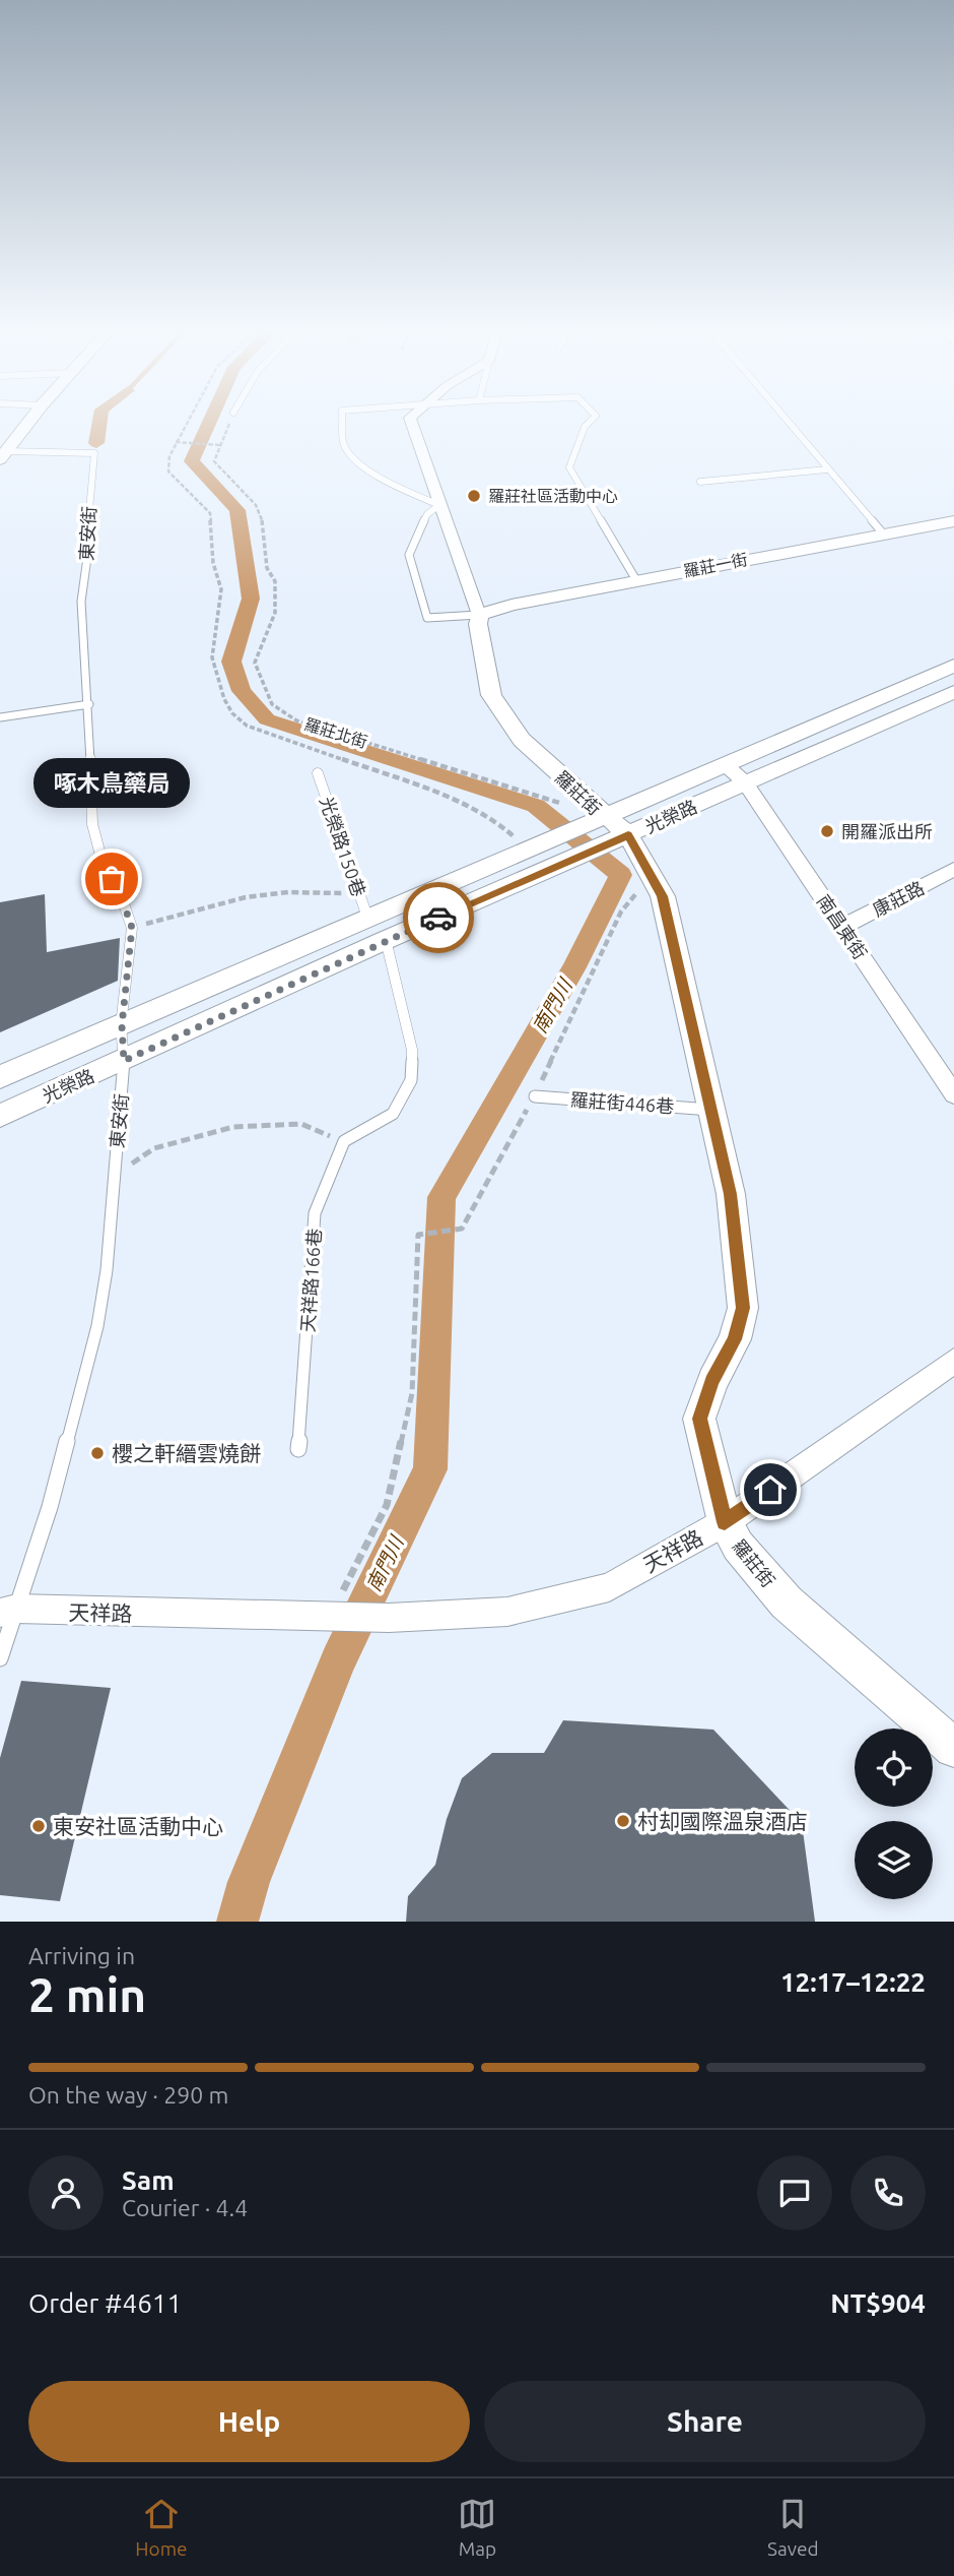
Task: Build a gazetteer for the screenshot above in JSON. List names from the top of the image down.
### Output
{
  "streets": {
    "street": [
      "羅莊一街",
      "羅莊街",
      "光榮路",
      "康莊路",
      "南昌東街",
      "天祥路"
    ],
    "lane": [
      "東安街",
      "光榮路150巷",
      "羅莊街446巷",
      "天祥路166巷"
    ],
    "path": ["羅莊北街"]
  },
  "crossings": [
    ["東安街", "光榮路"],
    ["東安街", "天祥路"],
    ["羅莊一街", "羅莊街"],
    ["羅莊街", "光榮路"],
    ["羅莊街", "羅莊街446巷"],
    ["羅莊街", "天祥路"],
    ["光榮路", "光榮路150巷"],
    ["光榮路", "南昌東街"],
    ["康莊路", "南昌東街"]
  ],
  "water": ["南門川"],
  "places": [
    "羅莊社區活動中心",
    "開羅派出所",
    "啄木鳥藥局",
    "櫻之軒縉雲燒餅",
    "村却國際溫泉酒店",
    "東安社區活動中心"
  ],
  "page": {
    "bubble": "啄木鳥藥局",
    "heading": ["2 min", "Arriving in", "12:17–12:22"],
    "panel": [
      "Sam",
      "Courier · 4.4",
      "Order #4611",
      "NT$904"
    ],
    "bar": "On the way · 290 m",
    "buttons": ["Help", "Share"],
    "tabs": ["Home", "Map", "Saved"]
  }
}
